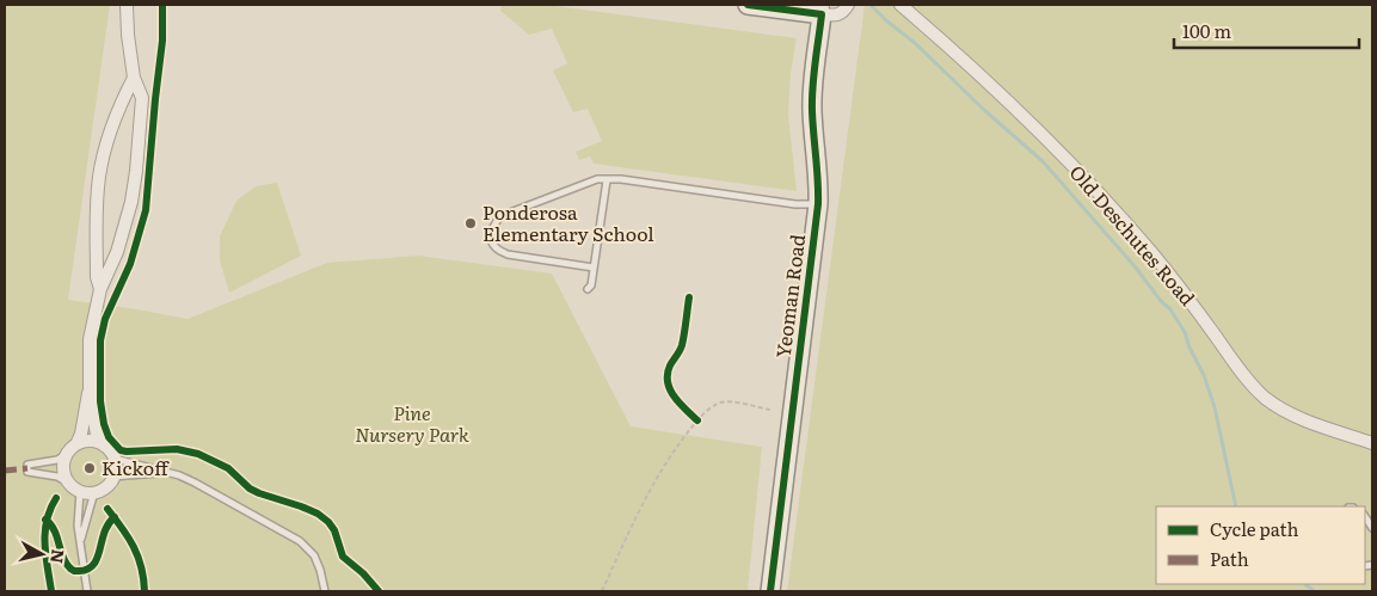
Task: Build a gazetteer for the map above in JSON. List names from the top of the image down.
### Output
{
  "streets": {
    "street": ["Old Deschutes Road", "Yeoman Road"]
  },
  "parks": ["Pine Nursery Park"],
  "places": ["Ponderosa Elementary School", "Kickoff"],
  "legend": ["Cycle path", "Path"],
  "scale_bar": "100 m",
  "north": "right"
}
